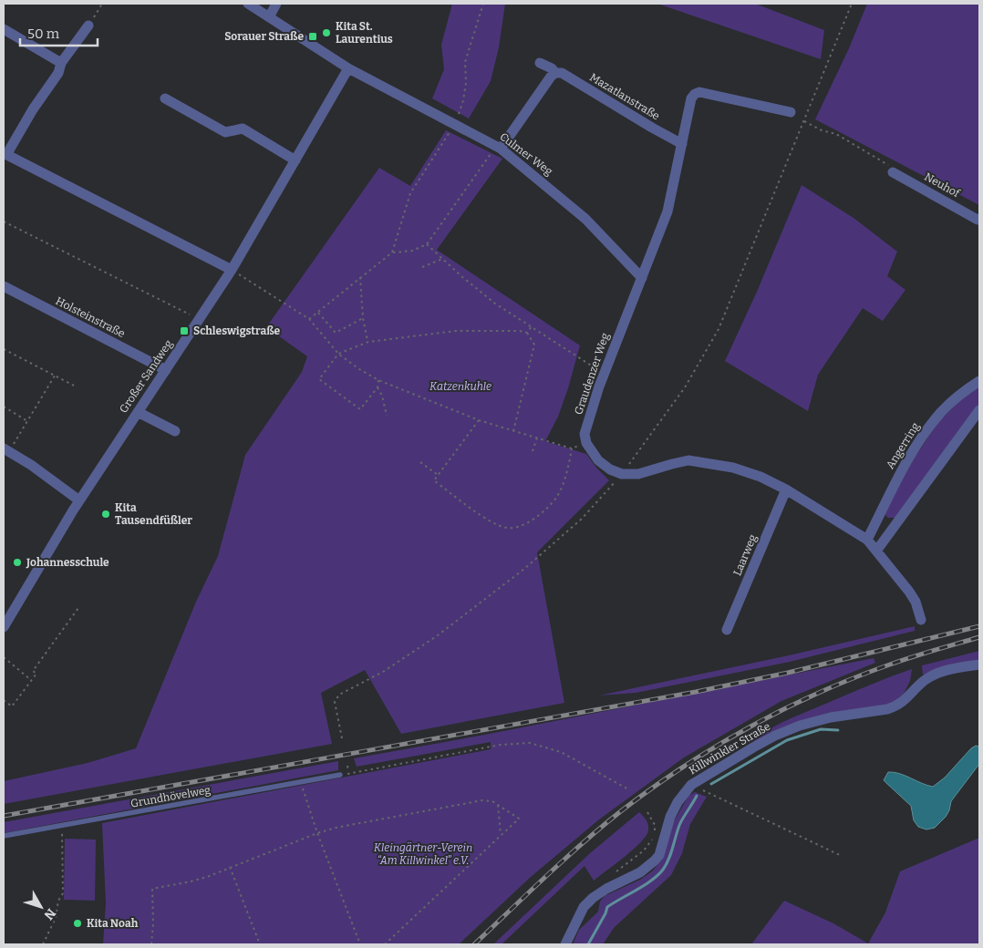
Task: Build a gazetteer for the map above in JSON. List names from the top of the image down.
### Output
{
  "streets": {
    "street": [
      "Mazatlanstraße",
      "Culmer Weg",
      "Neuhof",
      "Holsteinstraße",
      "Graudenzer Weg",
      "Großer Sandweg",
      "Angerring",
      "Laarweg",
      "Killwinkler Straße"
    ],
    "lane": ["Grundhövelweg"]
  },
  "crossings": [
    ["Mazatlanstraße", "Graudenzer Weg"],
    ["Culmer Weg", "Graudenzer Weg"],
    ["Culmer Weg", "Großer Sandweg"],
    ["Holsteinstraße", "Großer Sandweg"]
  ],
  "parks": ["Katzenkuhle", "Kleingärtner-Verein “Am Killwinkel” e.V."],
  "places": {
    "other": [
      "Kita St. Laurentius",
      "Kita Tausendfüßler",
      "Johannesschule",
      "Kita Noah"
    ],
    "transit": ["Sorauer Straße", "Schleswigstraße"]
  },
  "scale_bar": "50 m",
  "north": "bottom right"
}
